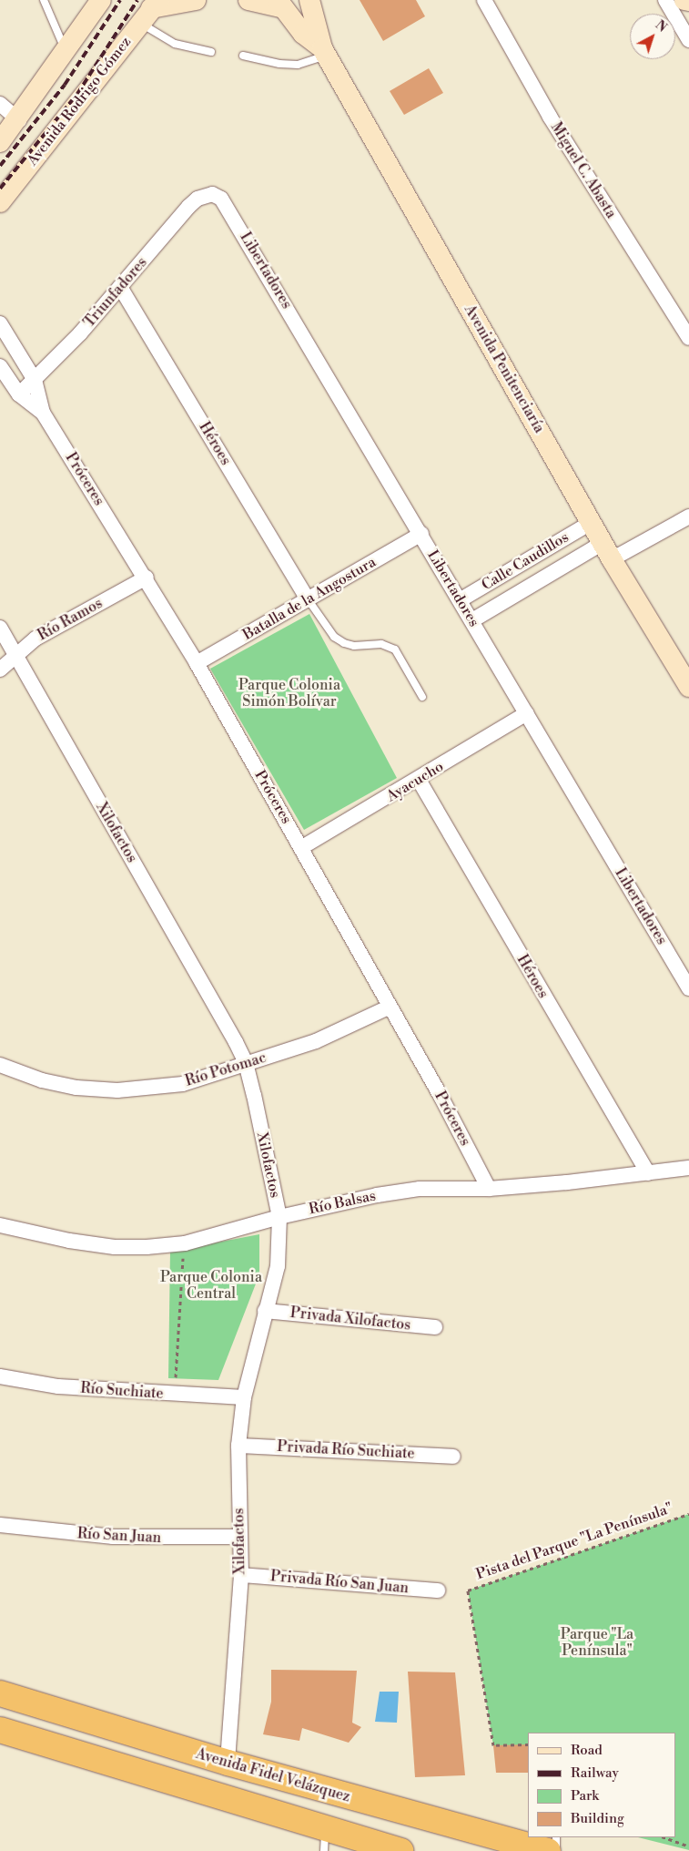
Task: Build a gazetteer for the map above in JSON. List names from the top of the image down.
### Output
{
  "streets": {
    "highway": ["Avenida Fidel Velázquez"],
    "street": [
      "Avenida Rodrigo Gómez",
      "Miguel C. Abasta",
      "Libertadores",
      "Triunfadores",
      "Avenida Penitenciaría",
      "Héroes",
      "Próceres",
      "Calle Caudillos",
      "Batalla de la Angostura",
      "Río Ramos",
      "Ayacucho",
      "Xilofactos",
      "Río Potomac",
      "Río Balsas",
      "Privada Xilofactos",
      "Río Suchiate",
      "Privada Río Suchiate",
      "Río San Juan",
      "Privada Río San Juan"
    ],
    "path": ["Pista del Parque \"La Península\""]
  },
  "crossings": [
    ["Libertadores", "Triunfadores"],
    ["Libertadores", "Calle Caudillos"],
    ["Libertadores", "Batalla de la Angostura"],
    ["Libertadores", "Ayacucho"],
    ["Triunfadores", "Héroes"],
    ["Triunfadores", "Próceres"],
    ["Avenida Penitenciaría", "Calle Caudillos"],
    ["Héroes", "Batalla de la Angostura"],
    ["Héroes", "Ayacucho"],
    ["Héroes", "Río Balsas"],
    ["Próceres", "Batalla de la Angostura"],
    ["Próceres", "Río Ramos"],
    ["Próceres", "Ayacucho"],
    ["Próceres", "Río Potomac"],
    ["Próceres", "Río Balsas"],
    ["Río Ramos", "Xilofactos"],
    ["Xilofactos", "Río Potomac"],
    ["Xilofactos", "Río Balsas"],
    ["Xilofactos", "Privada Xilofactos"],
    ["Xilofactos", "Río Suchiate"],
    ["Xilofactos", "Privada Río Suchiate"],
    ["Xilofactos", "Río San Juan"],
    ["Xilofactos", "Privada Río San Juan"],
    ["Xilofactos", "Avenida Fidel Velázquez"]
  ],
  "parks": ["Parque Colonia Simón Bolívar", "Parque Colonia Central", "Parque \"La Península\""],
  "legend": [
    "Road",
    "Railway",
    "Park",
    "Building"
  ],
  "north": "top right"
}
